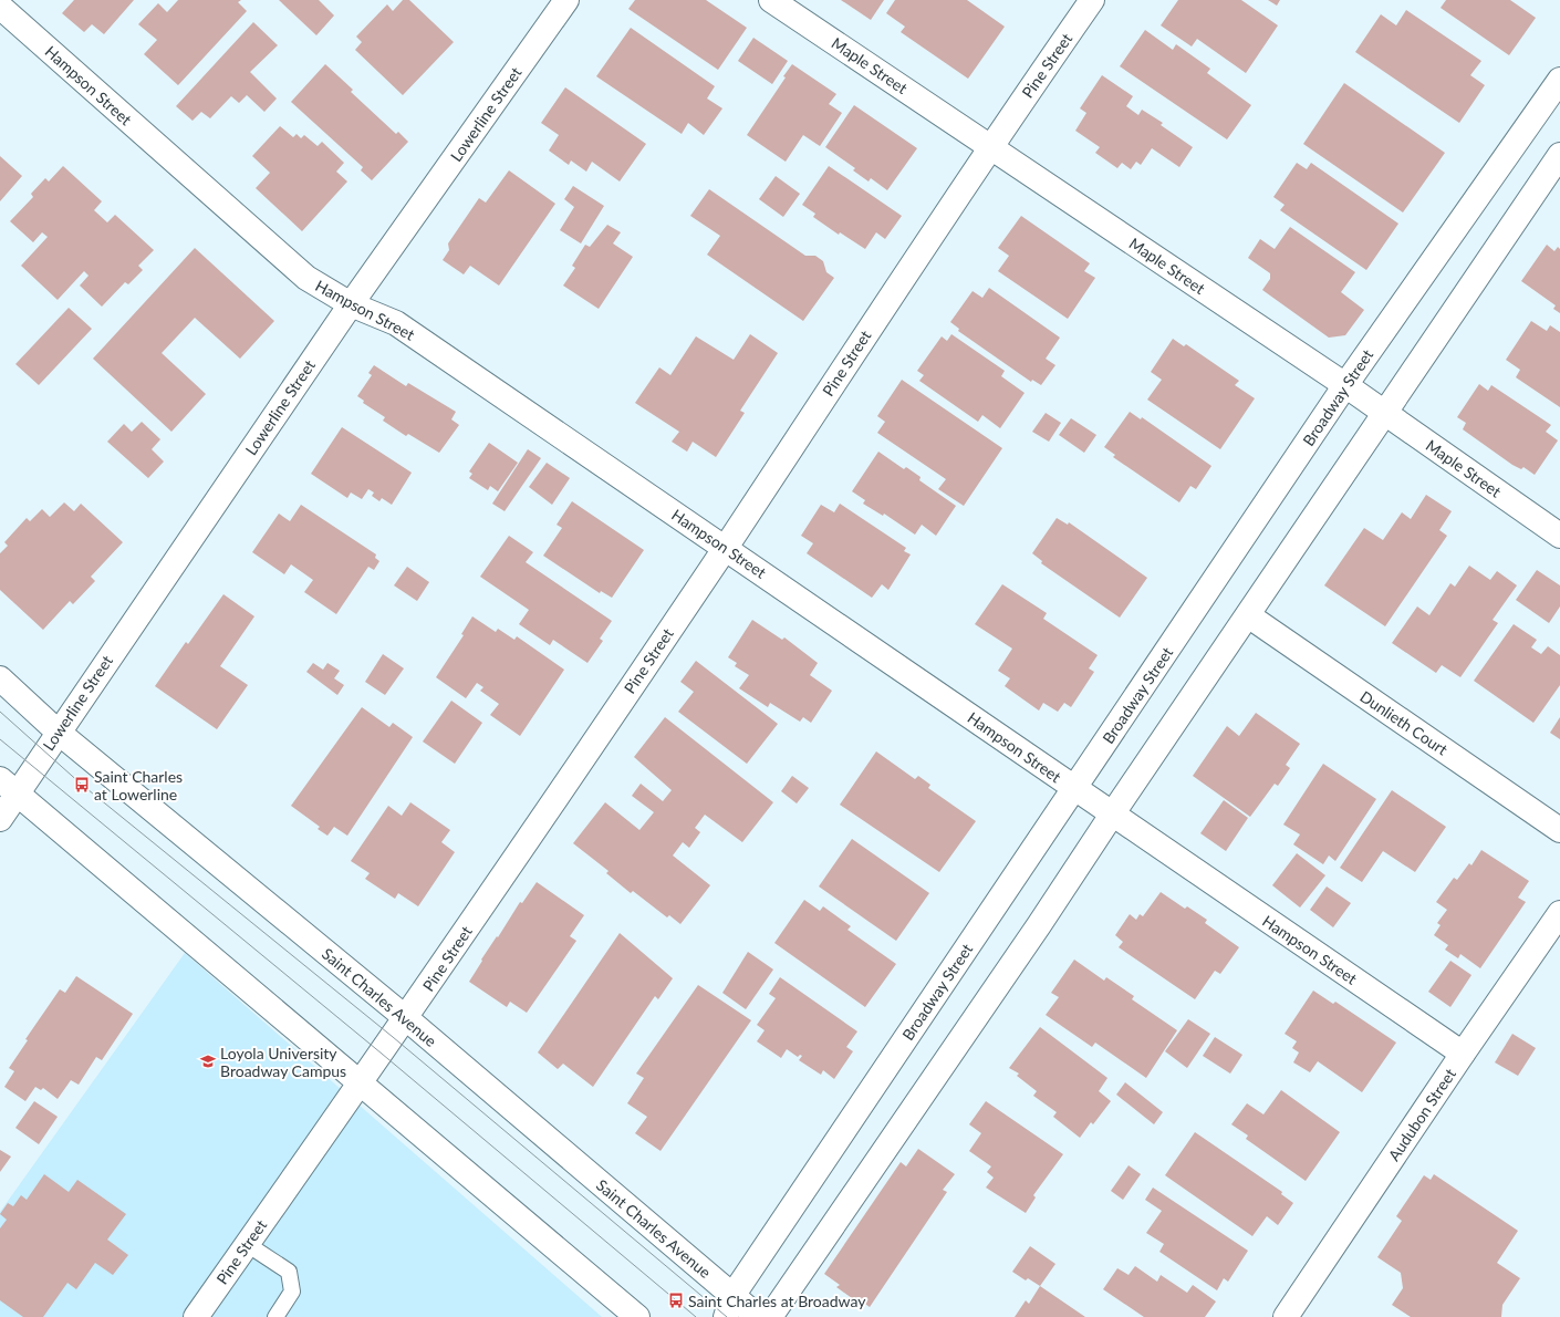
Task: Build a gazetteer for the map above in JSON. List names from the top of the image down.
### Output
{
  "streets": {
    "street": [
      "Maple Street",
      "Pine Street",
      "Hampson Street",
      "Lowerline Street",
      "Broadway Street",
      "Dunlieth Court",
      "Saint Charles Avenue",
      "Audubon Street"
    ]
  },
  "crossings": [
    ["Maple Street", "Pine Street"],
    ["Maple Street", "Broadway Street"],
    ["Pine Street", "Hampson Street"],
    ["Pine Street", "Saint Charles Avenue"],
    ["Hampson Street", "Lowerline Street"],
    ["Hampson Street", "Broadway Street"],
    ["Hampson Street", "Audubon Street"],
    ["Lowerline Street", "Saint Charles Avenue"],
    ["Broadway Street", "Saint Charles Avenue"]
  ],
  "places": {
    "bus stop": ["Saint Charles at Lowerline", "Saint Charles at Broadway"],
    "school or university": ["Loyola University Broadway Campus"]
  }
}
